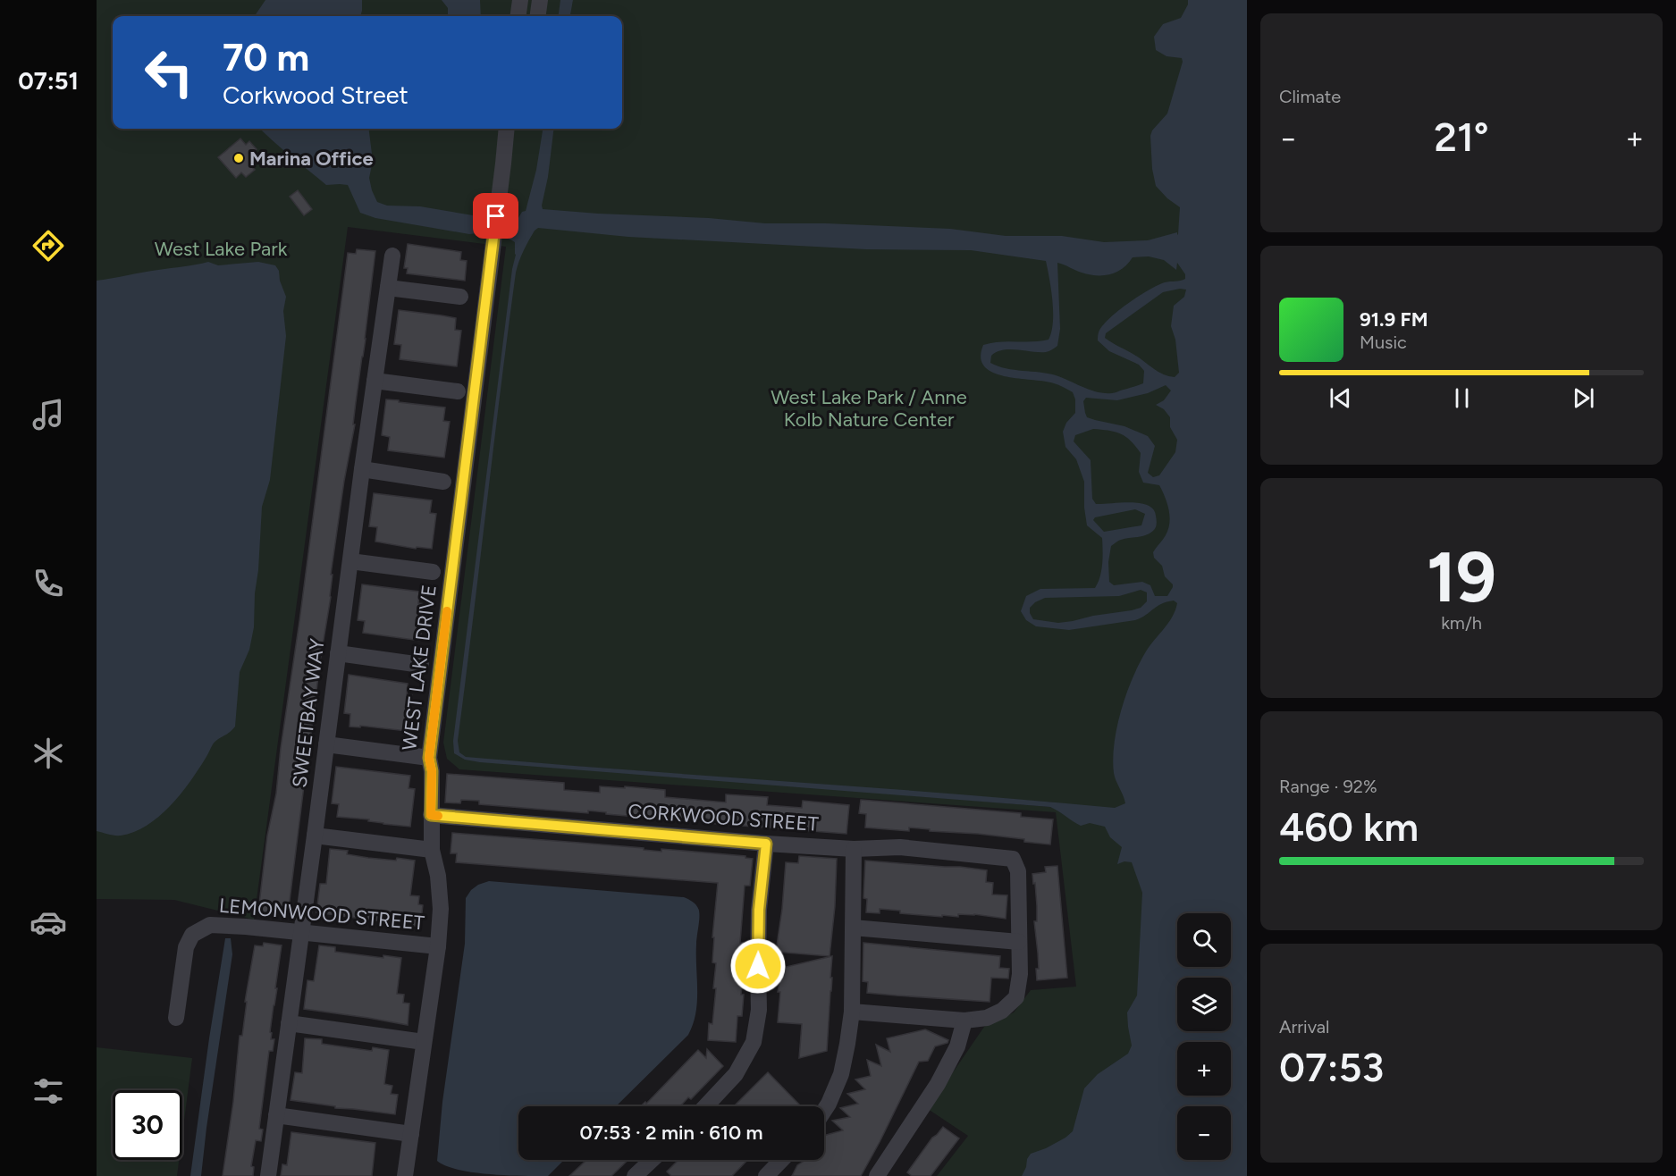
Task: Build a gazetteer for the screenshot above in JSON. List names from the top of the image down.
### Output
{
  "streets": {
    "street": [
      "WEST LAKE DRIVE",
      "SWEETBAY WAY",
      "CORKWOOD STREET",
      "LEMONWOOD STREET"
    ]
  },
  "crossings": [
    ["WEST LAKE DRIVE", "CORKWOOD STREET"],
    ["WEST LAKE DRIVE", "LEMONWOOD STREET"],
    ["SWEETBAY WAY", "LEMONWOOD STREET"]
  ],
  "parks": ["West Lake Park", "West Lake Park / Anne Kolb Nature Center"],
  "places": ["Marina Office"],
  "page": {
    "tabs": "07:51",
    "tile": [
      "Climate",
      ["19", "km/h"],
      ["Range · 92%", "460 km"],
      ["Arrival", "07:53"]
    ],
    "turn": ["70 m", "Corkwood Street"],
    "heat": ["−", "21°", "+"],
    "song": ["91.9 FM", "Music"],
    "map_buttons": ["+", "−"],
    "limit": "30",
    "trip": "07:53 · 2 min · 610 m"
  }
}
